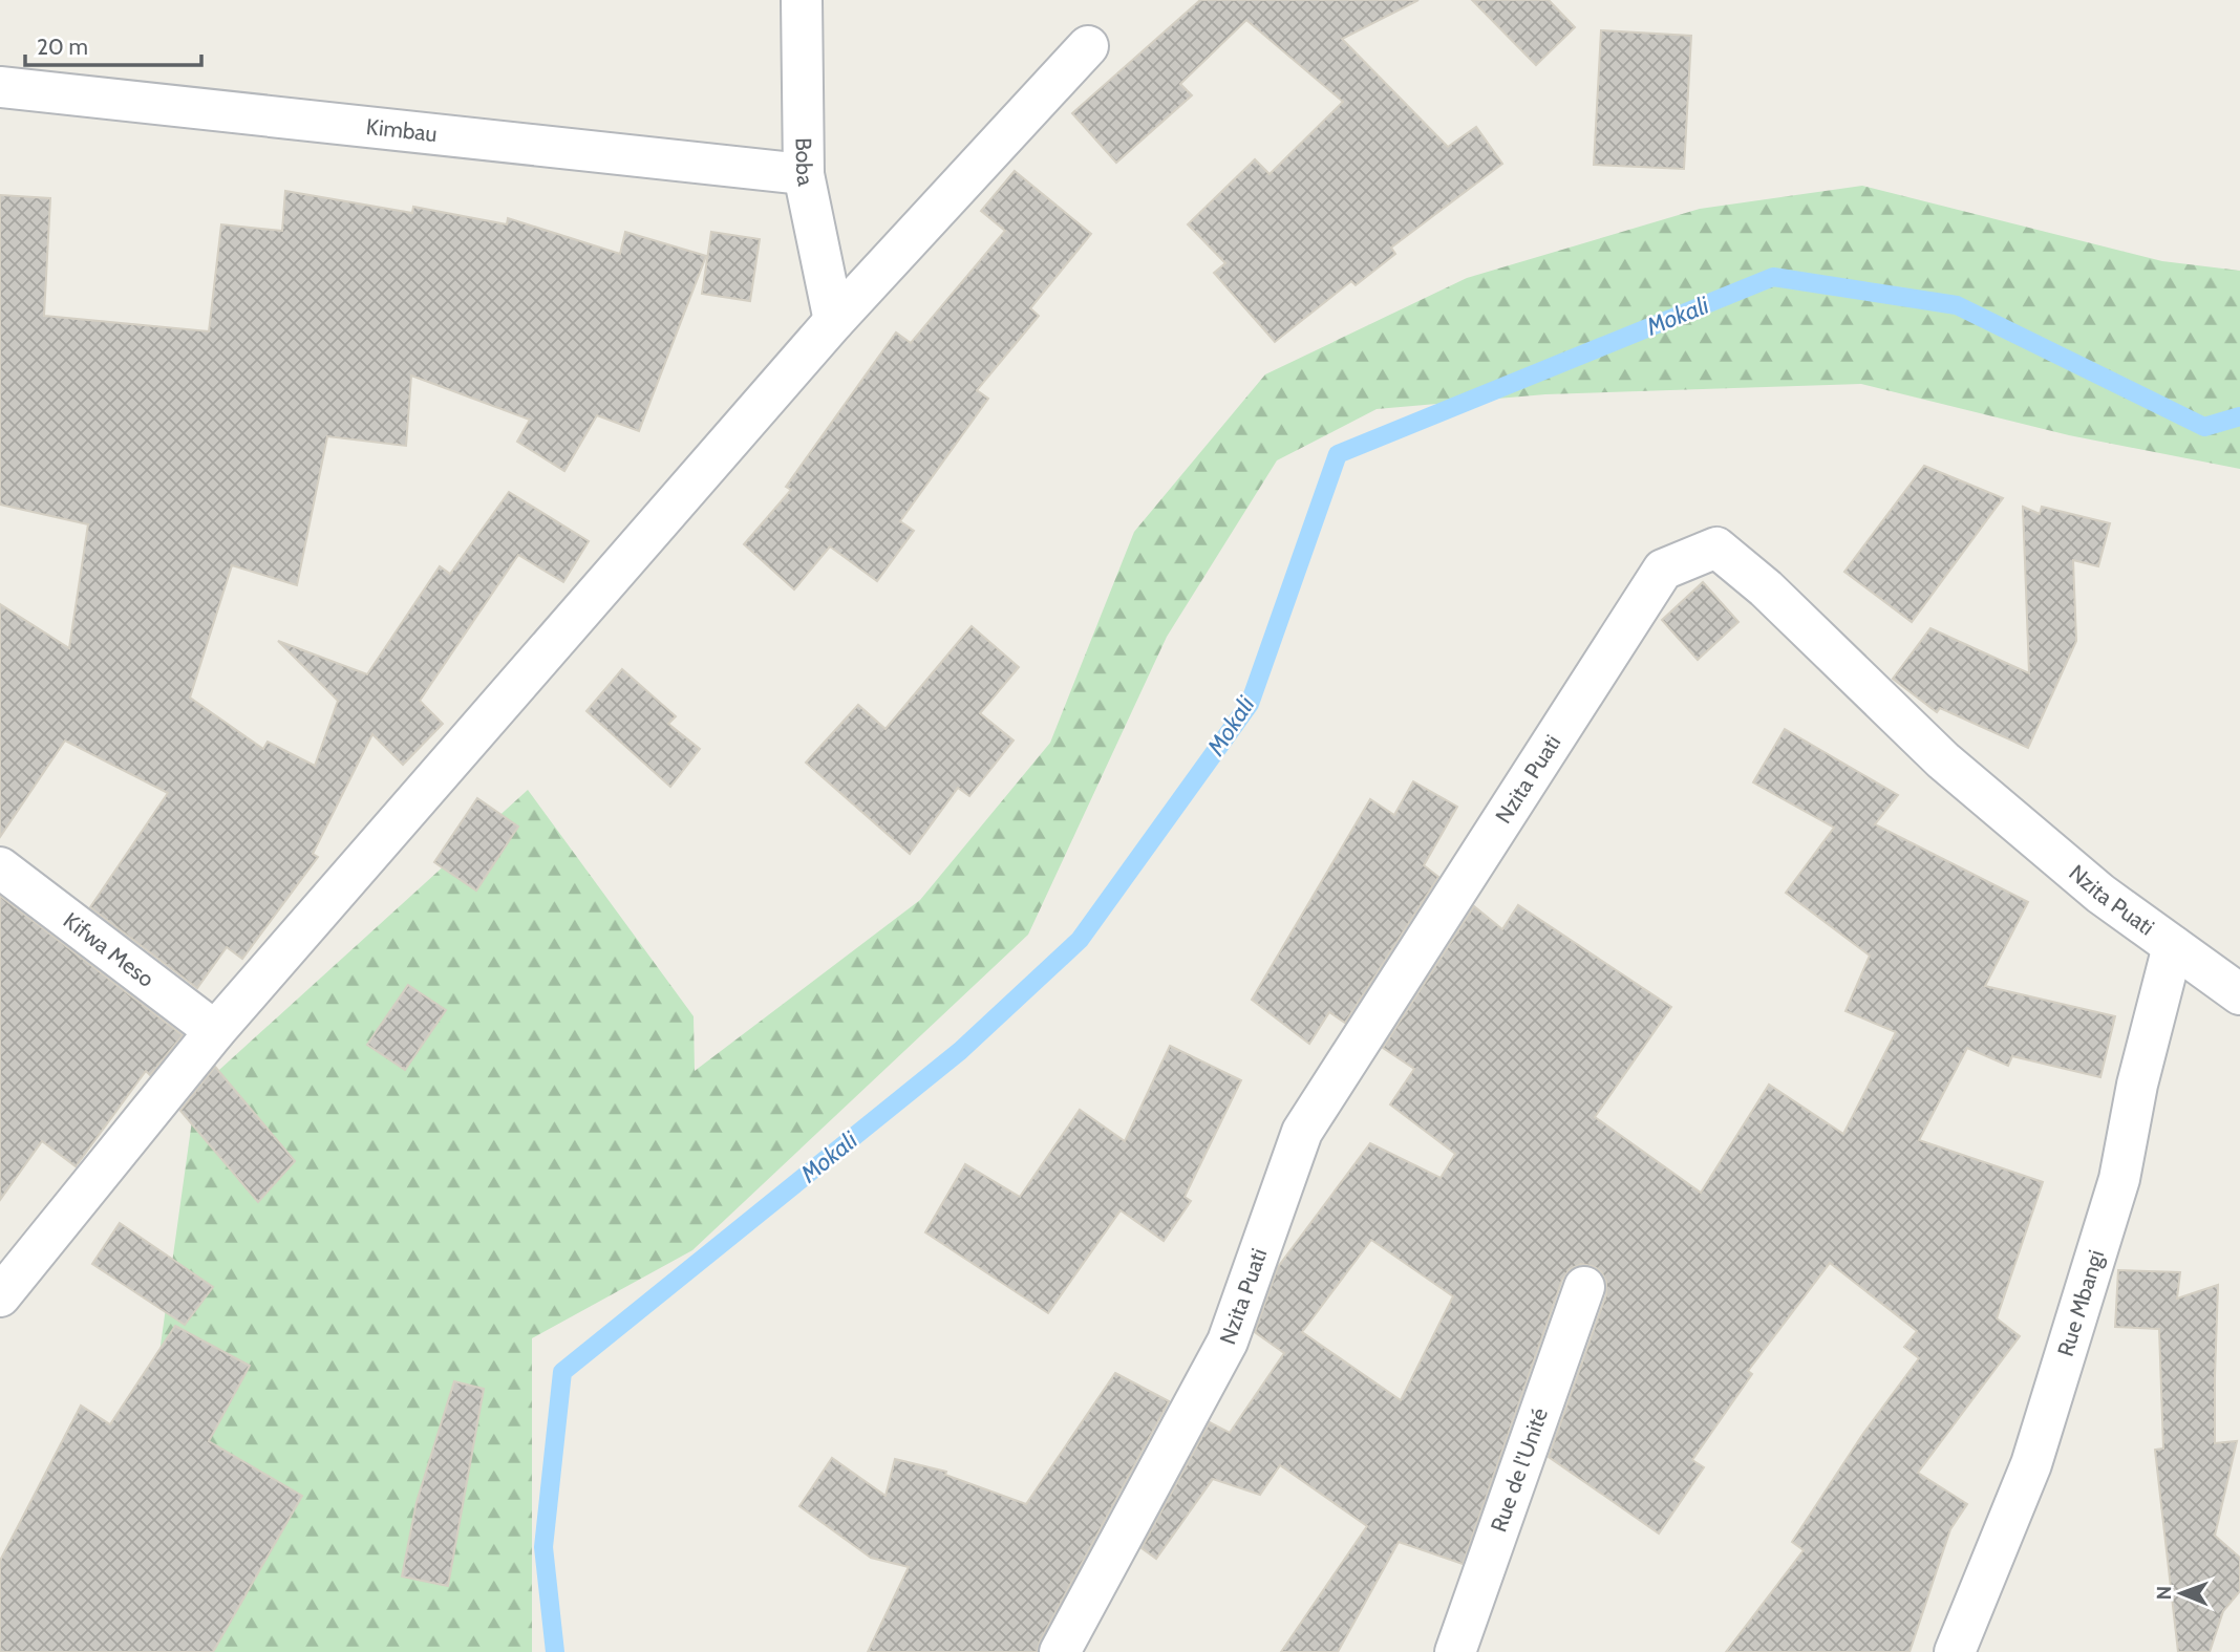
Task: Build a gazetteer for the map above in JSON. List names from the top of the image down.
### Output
{
  "streets": {
    "street": [
      "Kimbau",
      "Boba",
      "Nzita Puati",
      "Kifwa Meso",
      "Rue Mbangi",
      "Rue de l'Unité"
    ]
  },
  "crossings": [
    ["Kimbau", "Boba"],
    ["Nzita Puati", "Rue Mbangi"]
  ],
  "water": ["Mokali"],
  "scale_bar": "20 m",
  "north": "left"
}
